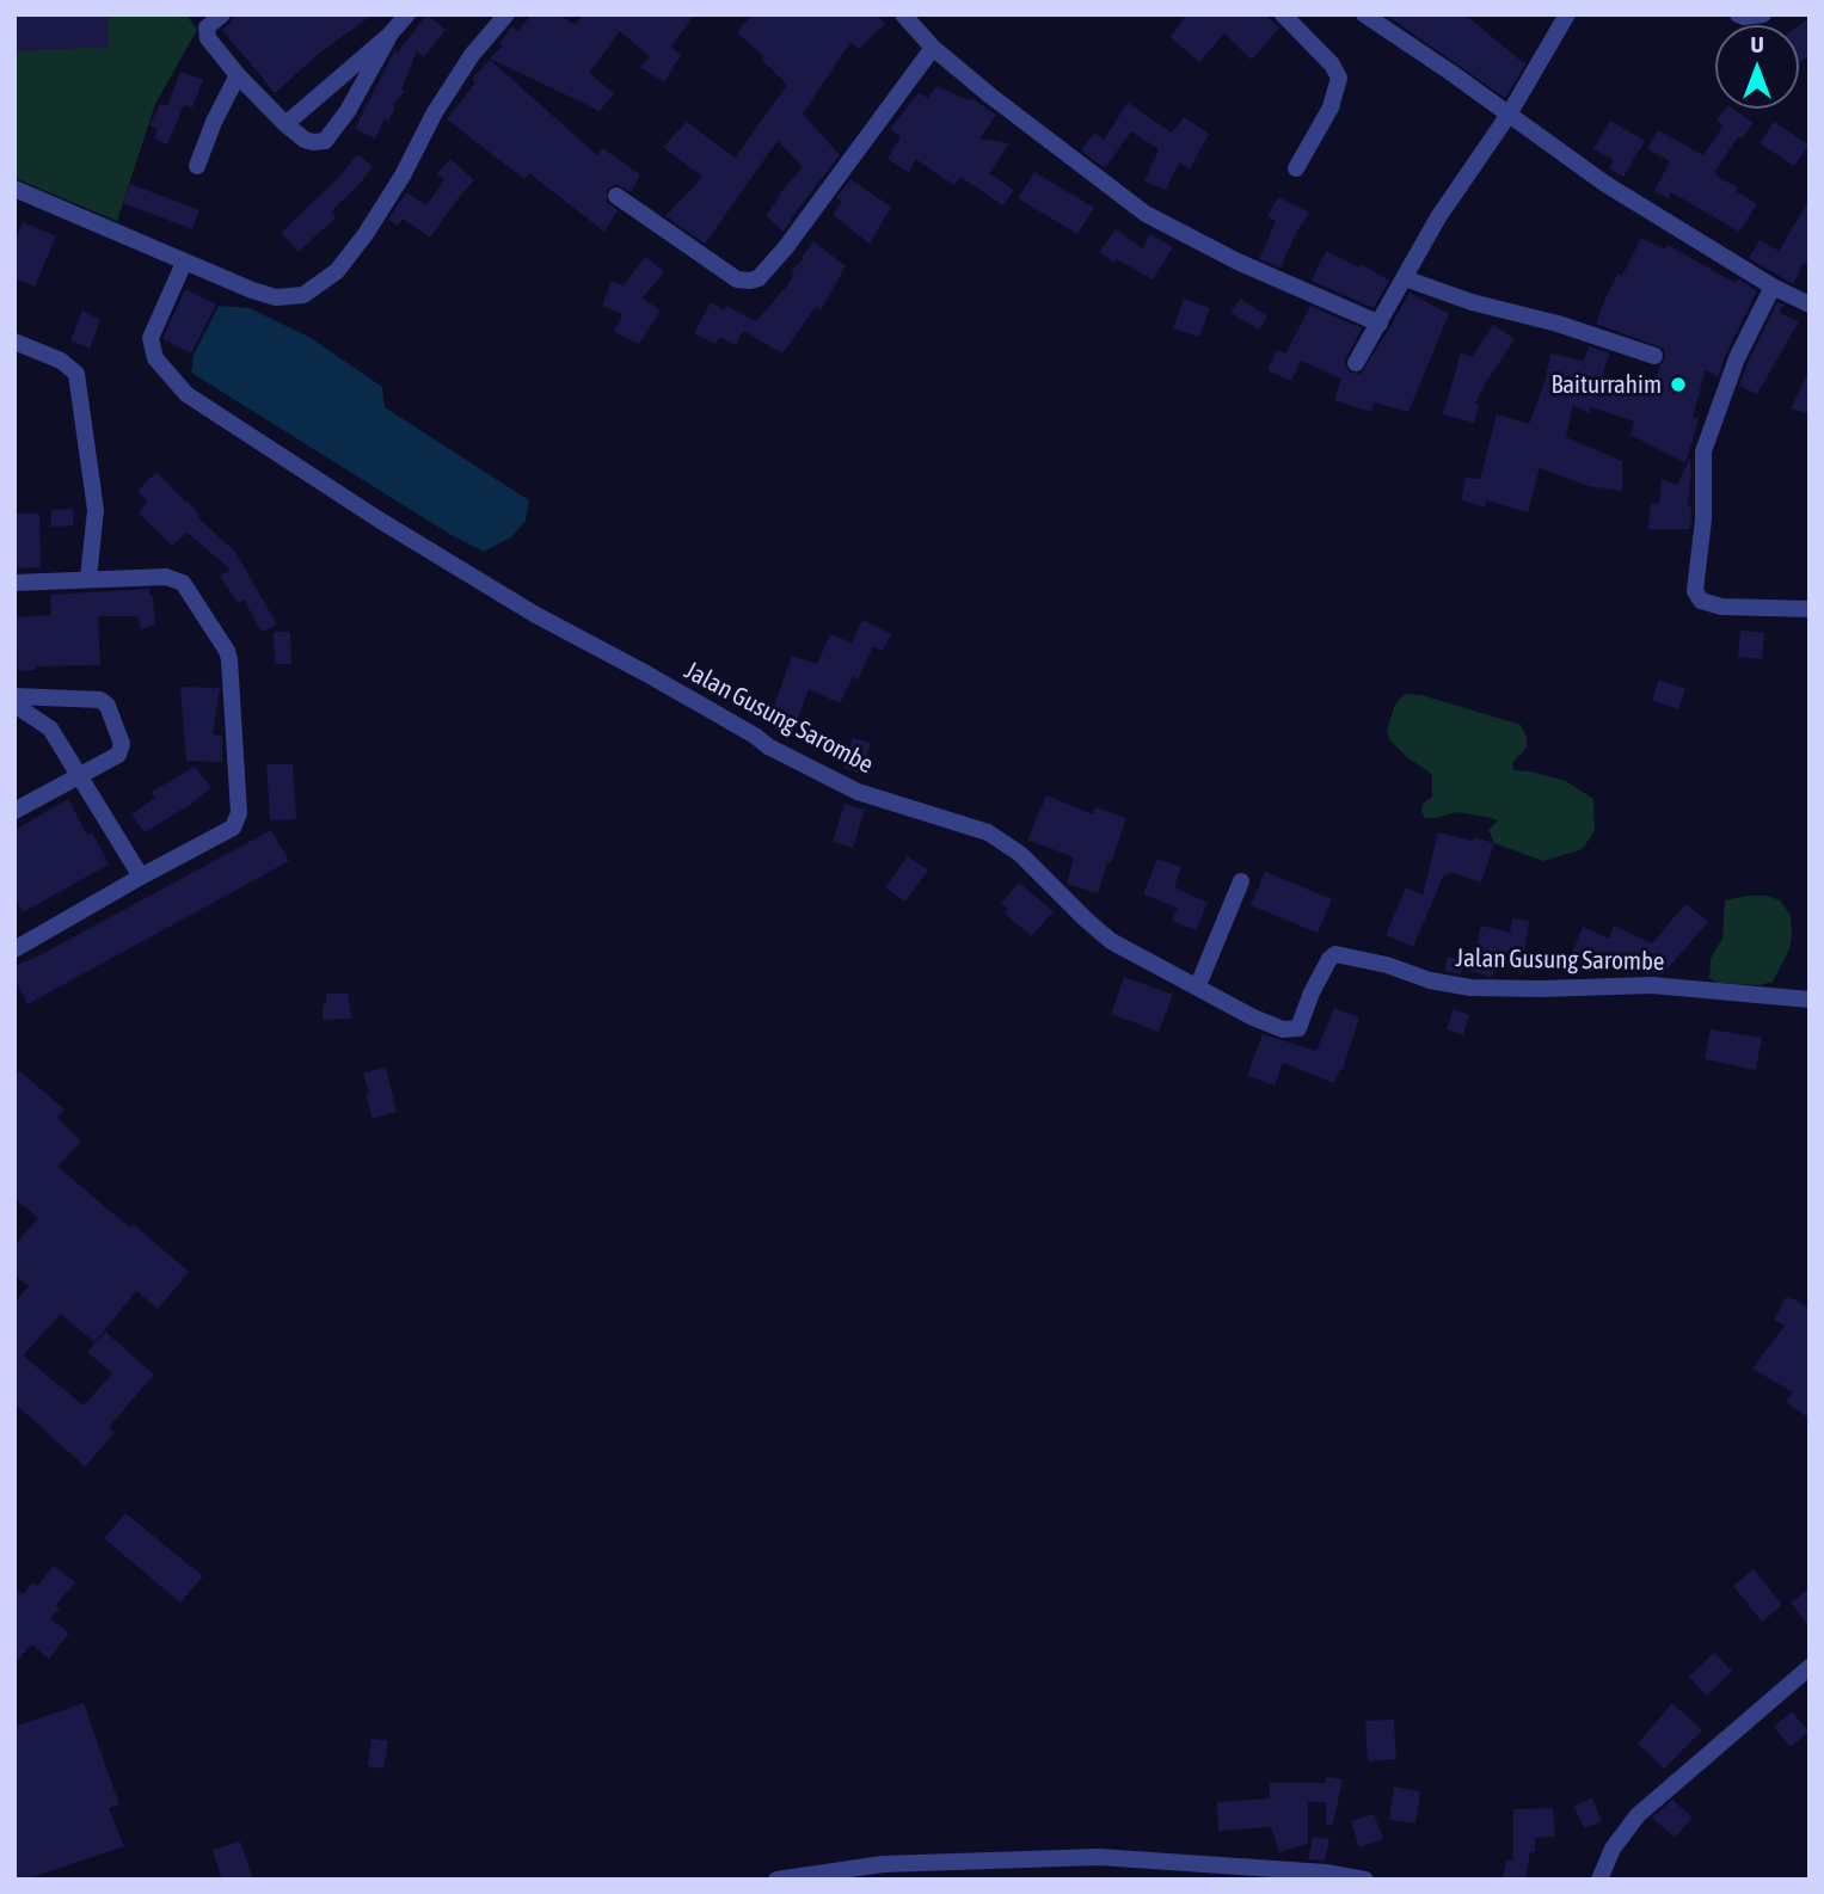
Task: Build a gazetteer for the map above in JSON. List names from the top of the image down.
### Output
{
  "streets": {
    "street": ["Jalan Gusung Sarombe"]
  },
  "places": ["Baiturrahim"],
  "north": "top"
}
